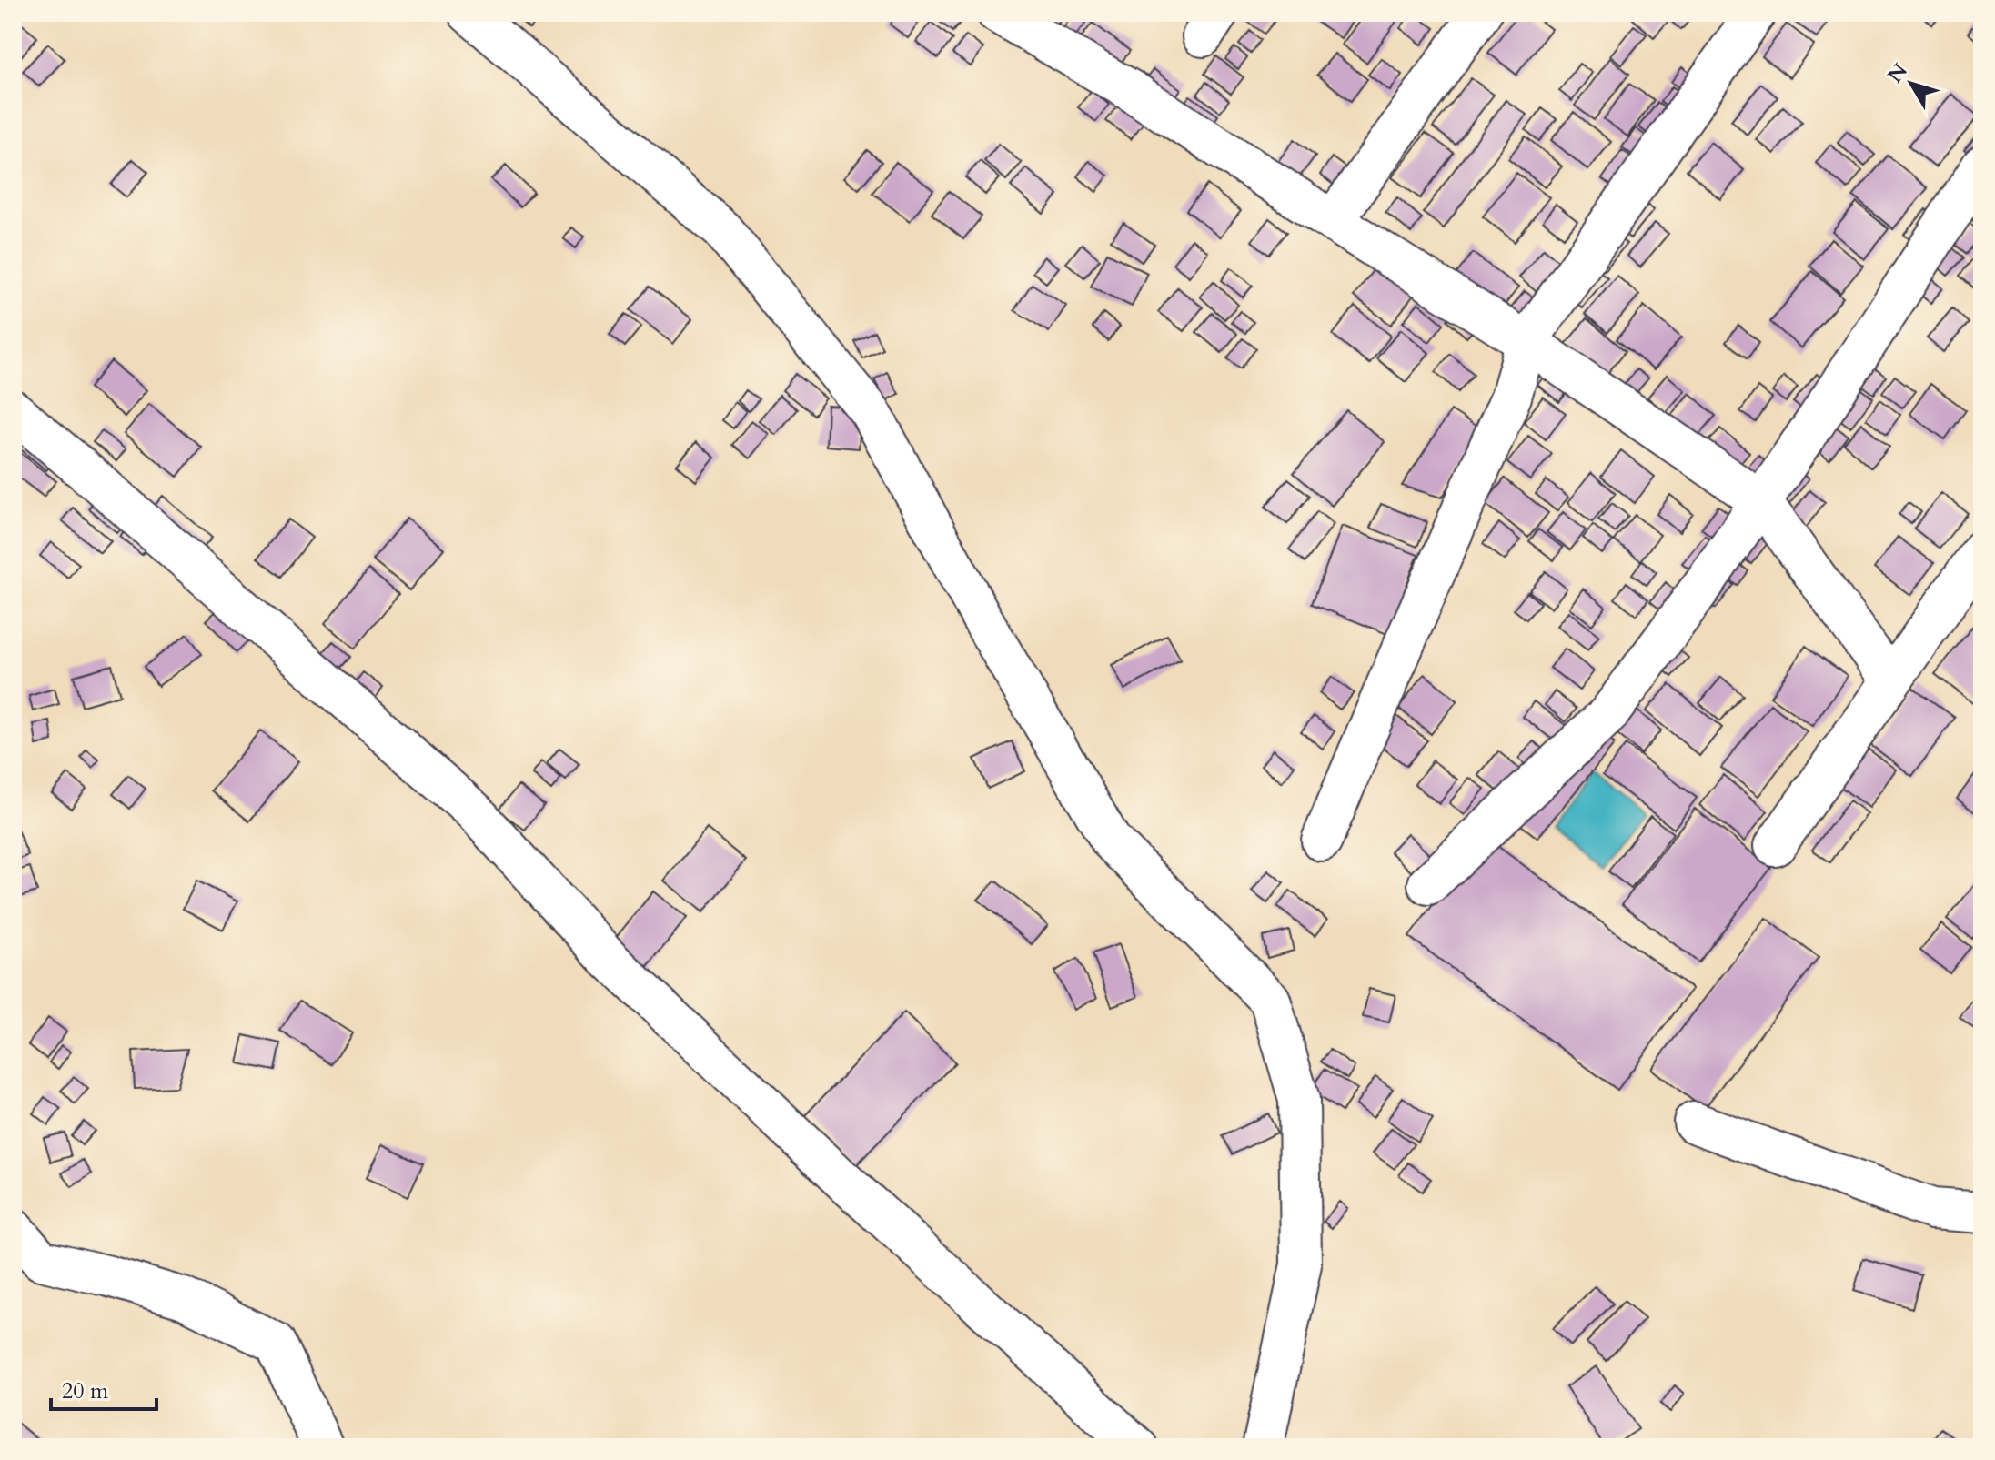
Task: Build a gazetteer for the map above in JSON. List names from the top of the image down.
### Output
{
  "scale_bar": "20 m",
  "north": "top left"
}
